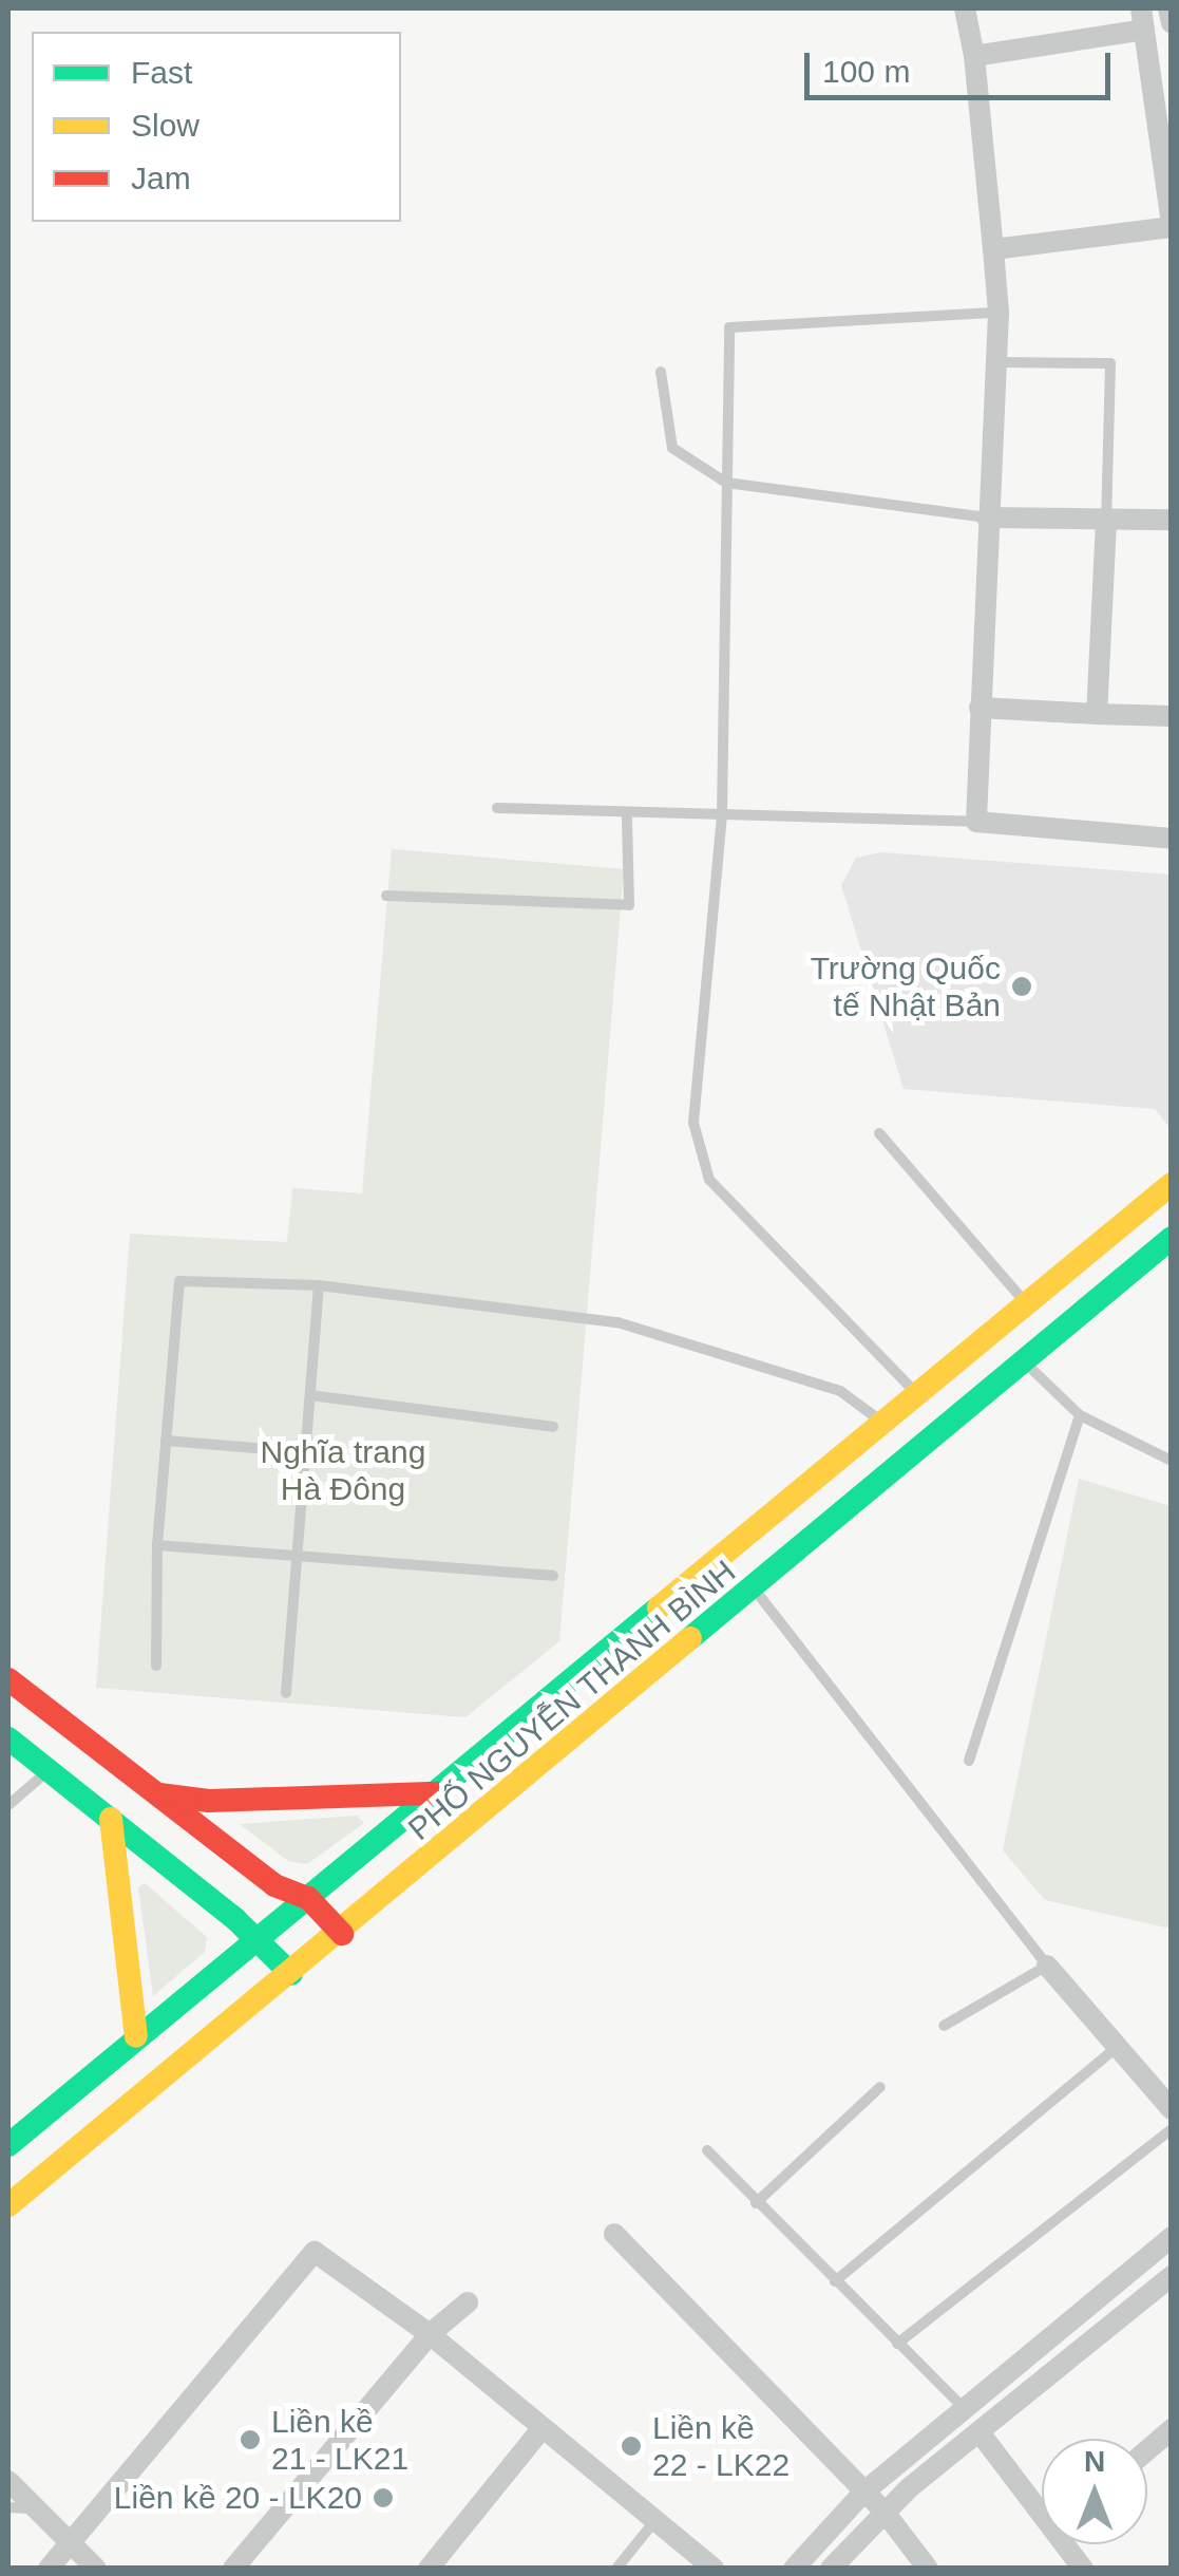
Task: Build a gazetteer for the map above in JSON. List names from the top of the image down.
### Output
{
  "streets": {
    "main road": ["PHỐ NGUYỄN THANH BÌNH"]
  },
  "parks": ["Nghĩa trang Hà Đông"],
  "places": [
    "Trường Quốc tế Nhật Bản",
    "Liền kề 21 - LK21",
    "Liền kề 22 - LK22",
    "Liền kề 20 - LK20"
  ],
  "legend": ["Fast", "Slow", "Jam"],
  "scale_bar": "100 m",
  "north": "top"
}
